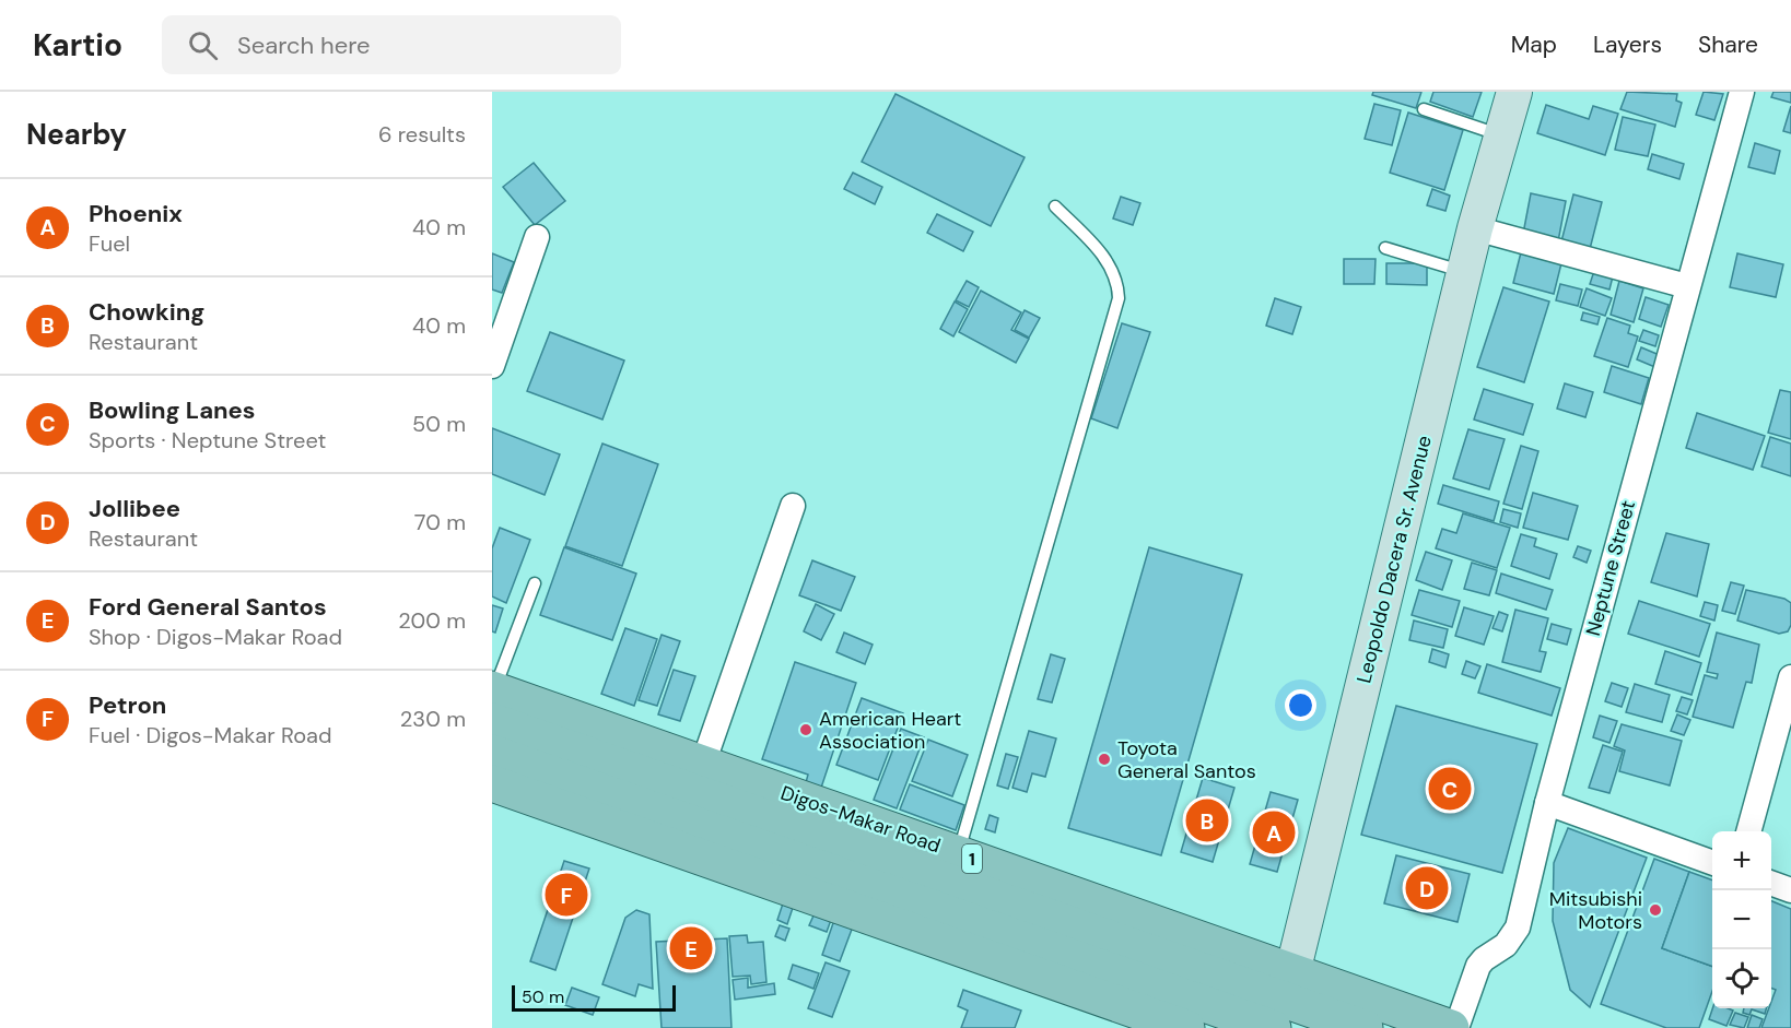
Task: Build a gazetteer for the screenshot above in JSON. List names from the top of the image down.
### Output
{
  "streets": {
    "main road": ["Leopoldo Dacera Sr. Avenue", "Digos-Makar Road", "1"],
    "street": ["Neptune Street"]
  },
  "crossings": [
    ["Leopoldo Dacera Sr. Avenue", "Digos-Makar Road"],
    ["Neptune Street", "Digos-Makar Road"]
  ],
  "places": ["American Heart Association", "Toyota General Santos", "Mitsubishi Motors"],
  "scale_bar": "50 m",
  "page": {
    "header": "Kartio",
    "search": "Search here",
    "nav": ["Map", "Layers", "Share"],
    "heading": ["Nearby", "6 results"],
    "list": [
      {
        "mark": "A",
        "name": "Phoenix",
        "note": "Fuel",
        "value": "40 m"
      },
      {
        "mark": "B",
        "name": "Chowking",
        "note": "Restaurant",
        "value": "40 m"
      },
      {
        "mark": "C",
        "name": "Bowling Lanes",
        "note": "Sports · Neptune Street",
        "value": "50 m"
      },
      {
        "mark": "D",
        "name": "Jollibee",
        "note": "Restaurant",
        "value": "70 m"
      },
      {
        "mark": "E",
        "name": "Ford General Santos",
        "note": "Shop · Digos-Makar Road",
        "value": "200 m"
      },
      {
        "mark": "F",
        "name": "Petron",
        "note": "Fuel · Digos-Makar Road",
        "value": "230 m"
      }
    ],
    "pins": [
      "C",
      "B",
      "A",
      "D",
      "F",
      "E"
    ],
    "map_buttons": ["+", "−"],
    "scale": "50 m"
  }
}
